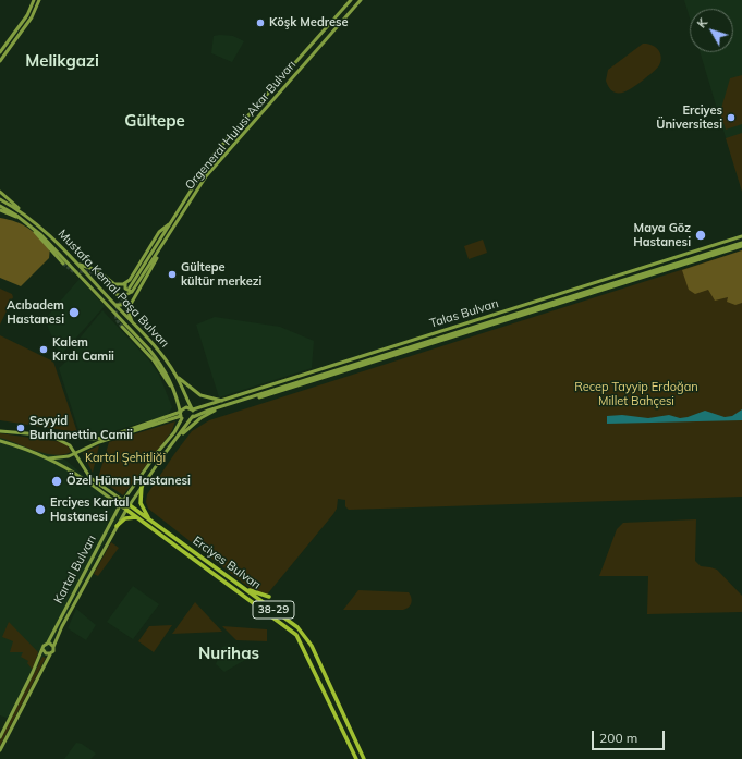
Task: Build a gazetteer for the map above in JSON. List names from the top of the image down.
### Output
{
  "streets": {
    "highway": ["Erciyes Bulvarı", "38-29"],
    "main road": [
      "Orgeneral Hulusi Akar Bulvarı",
      "Mustafa Kemal Paşa Bulvarı",
      "Talas Bulvarı",
      "Kartal Bulvarı"
    ]
  },
  "crossings": [
    ["Mustafa Kemal Paşa Bulvarı", "Talas Bulvarı"],
    ["Erciyes Bulvarı", "Kartal Bulvarı"]
  ],
  "districts": ["Melikgazi", "Gültepe", "Nurihas"],
  "parks": ["Recep Tayyip Erdoğan Millet Bahçesi", "Kartal Şehitliği"],
  "places": [
    "Köşk Medrese",
    "Erciyes Üniversitesi",
    "Maya Göz Hastanesi",
    "Gültepe kültür merkezi",
    "Acıbadem Hastanesi",
    "Kalem Kırdı Camii",
    "Seyyid Burhanettin Camii",
    "Özel Hüma Hastanesi",
    "Erciyes Kartal Hastanesi"
  ],
  "scale_bar": "200 m",
  "north": "top left"
}
